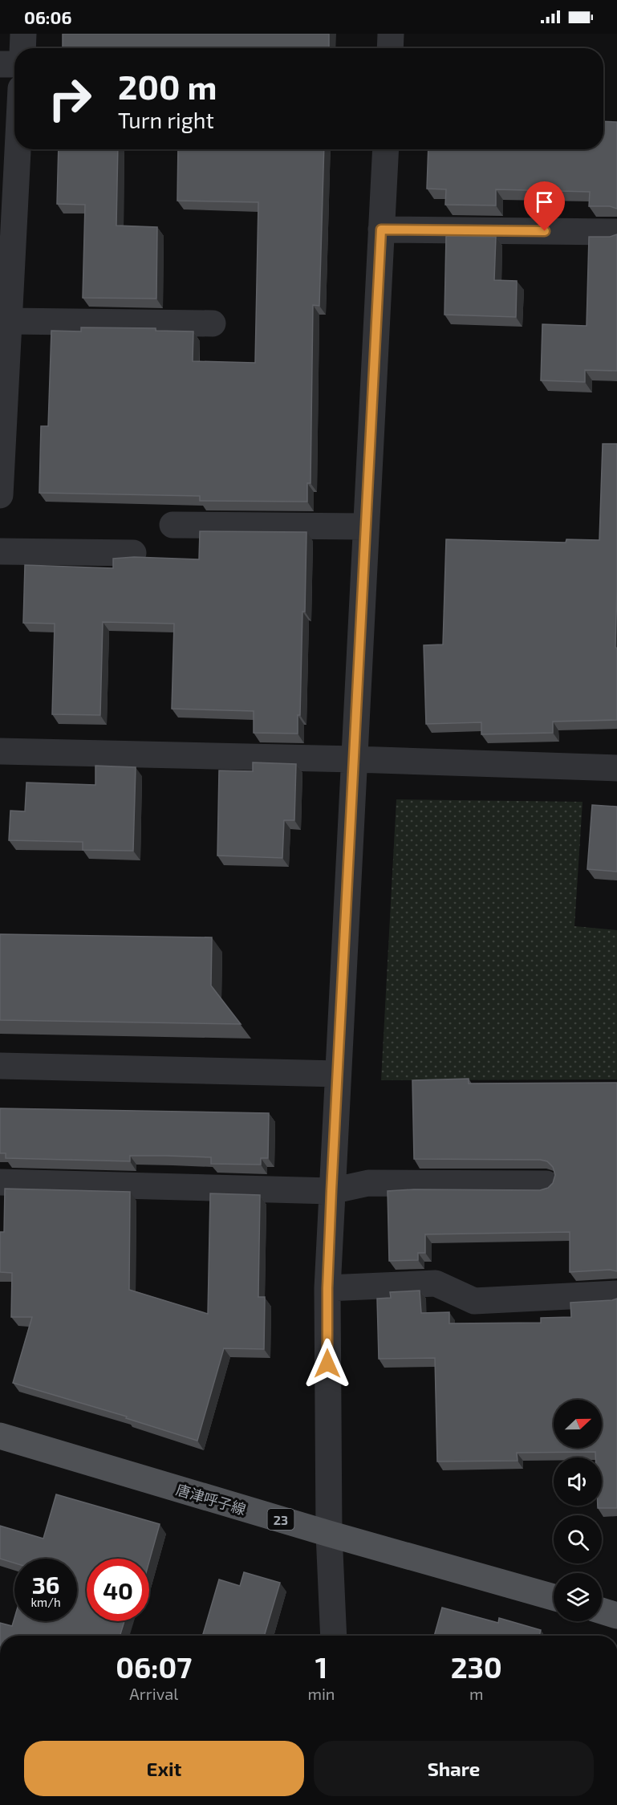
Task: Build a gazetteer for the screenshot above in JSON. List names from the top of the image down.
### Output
{
  "streets": {
    "main road": ["唐津呼子線", "23"]
  },
  "north": "right",
  "page": {
    "status": "06:06",
    "turn": ["200 m", "Turn right"],
    "speed": "36 km/h",
    "limit": "40",
    "eta": [
      "06:07",
      "Arrival",
      "1",
      "min",
      "230",
      "m"
    ],
    "buttons": ["Exit", "Share"]
  }
}
